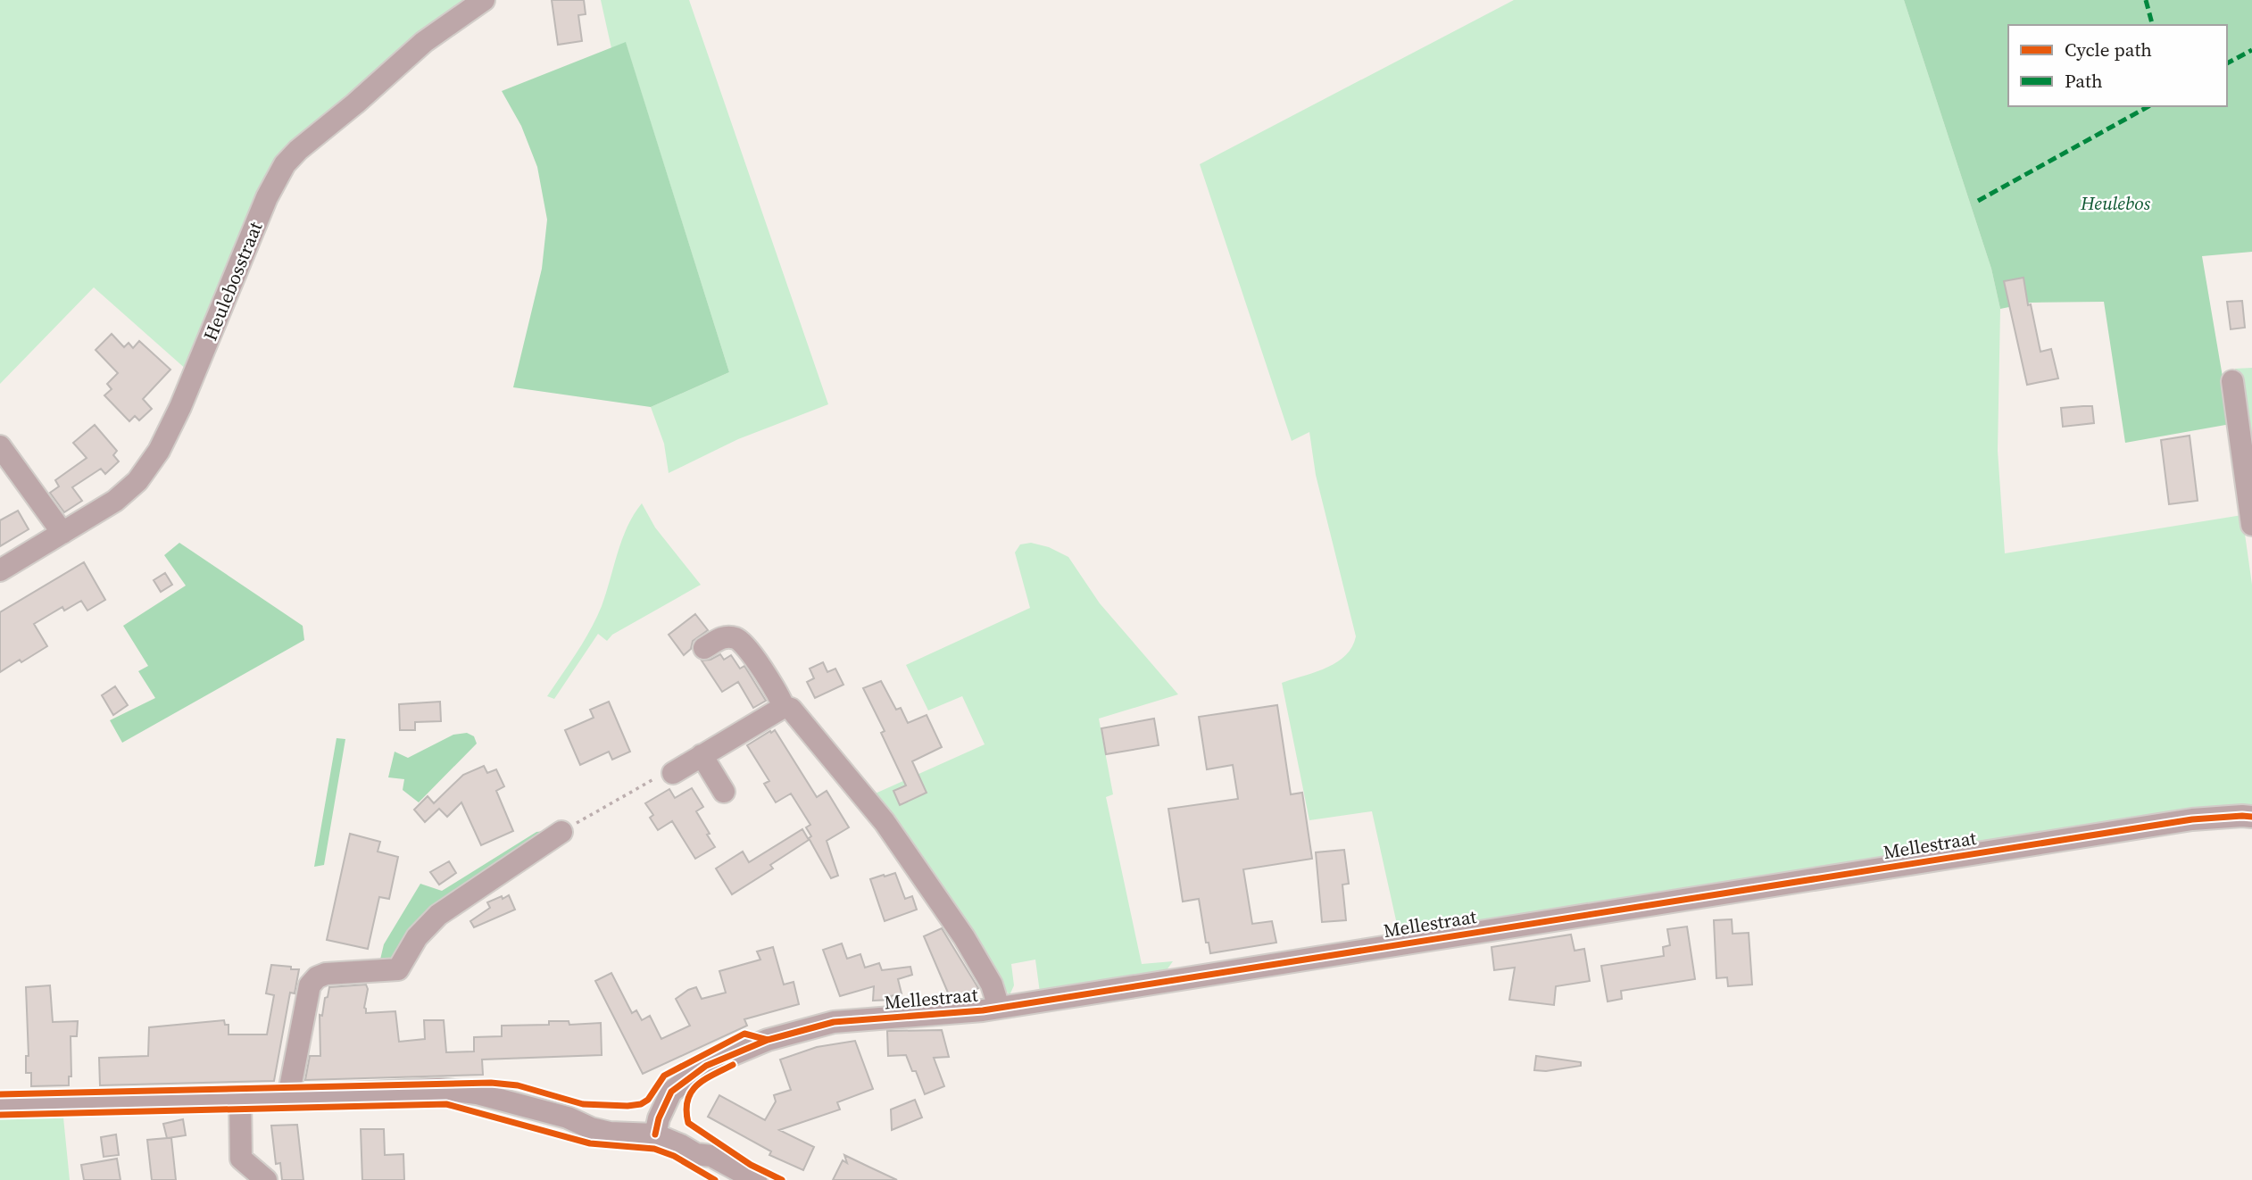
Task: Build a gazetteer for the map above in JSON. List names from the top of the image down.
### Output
{
  "streets": {
    "street": ["Heulebosstraat", "Mellestraat"]
  },
  "parks": ["Heulebos"],
  "legend": ["Cycle path", "Path"]
}
